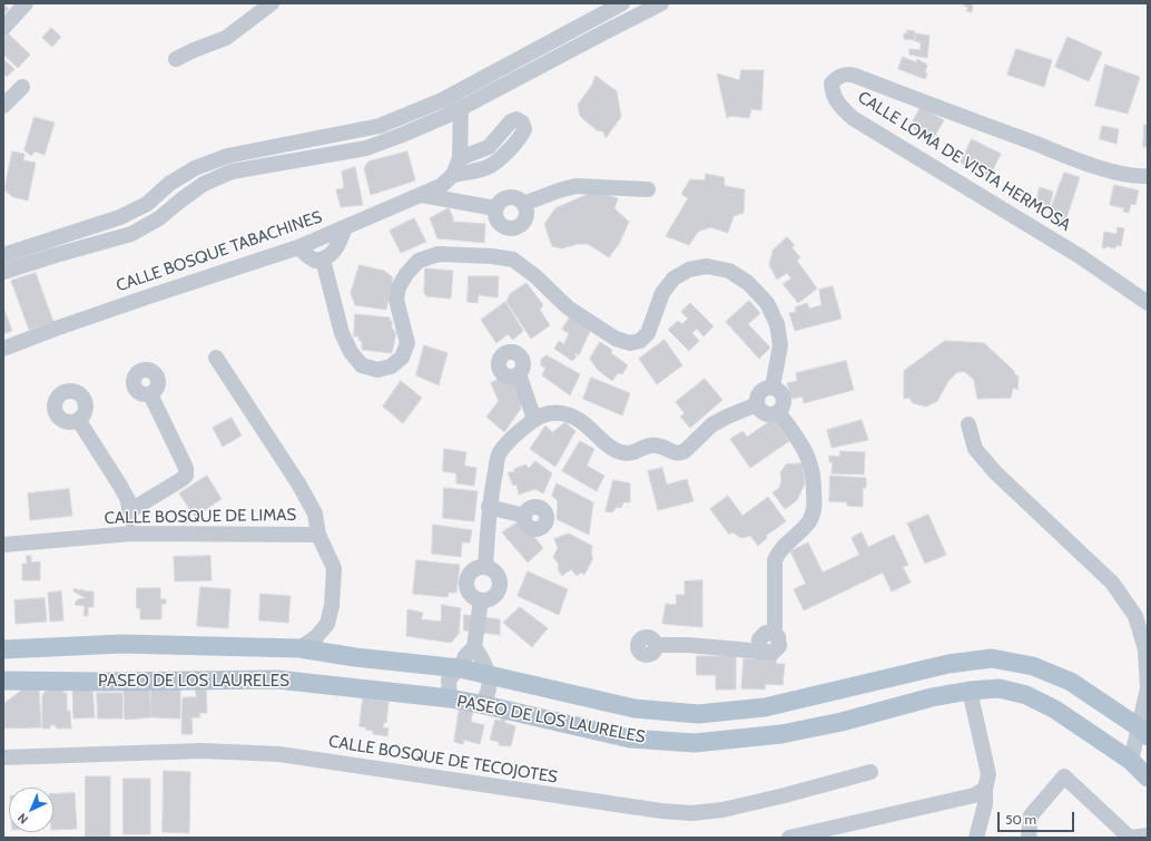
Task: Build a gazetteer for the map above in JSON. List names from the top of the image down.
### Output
{
  "streets": {
    "main road": ["PASEO DE LOS LAURELES"],
    "street": [
      "CALLE LOMA DE VISTA HERMOSA",
      "CALLE BOSQUE TABACHINES",
      "CALLE BOSQUE DE LIMAS",
      "CALLE BOSQUE DE TECOJOTES"
    ]
  },
  "scale_bar": "50 m",
  "north": "bottom left"
}
